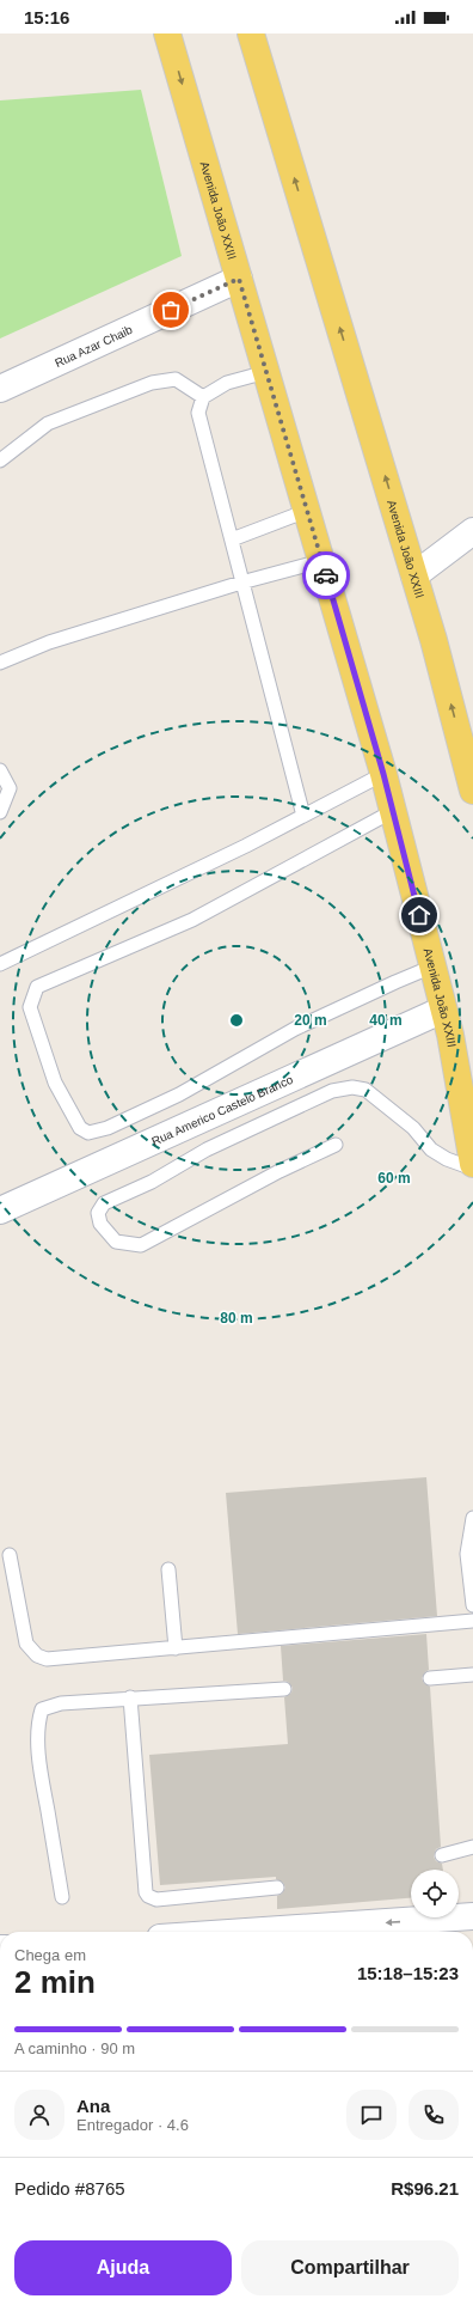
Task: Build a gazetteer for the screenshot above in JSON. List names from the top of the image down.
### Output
{
  "streets": {
    "main road": ["Avenida João XXIII"],
    "street": ["Rua Azar Chaib", "Rua Americo Castelo Branco"]
  },
  "crossings": [
    ["Avenida João XXIII", "Rua Azar Chaib"],
    ["Avenida João XXIII", "Rua Americo Castelo Branco"]
  ],
  "page": {
    "status": "15:16",
    "heading": ["2 min", "Chega em", "15:18–15:23"],
    "panel": [
      "Ana",
      "Entregador · 4.6",
      "Pedido #8765",
      "R$96.21"
    ],
    "bar": "A caminho · 90 m",
    "buttons": ["Ajuda", "Compartilhar"]
  },
  "rings": [
    "20 m",
    "40 m",
    "60 m",
    "80 m"
  ]
}
